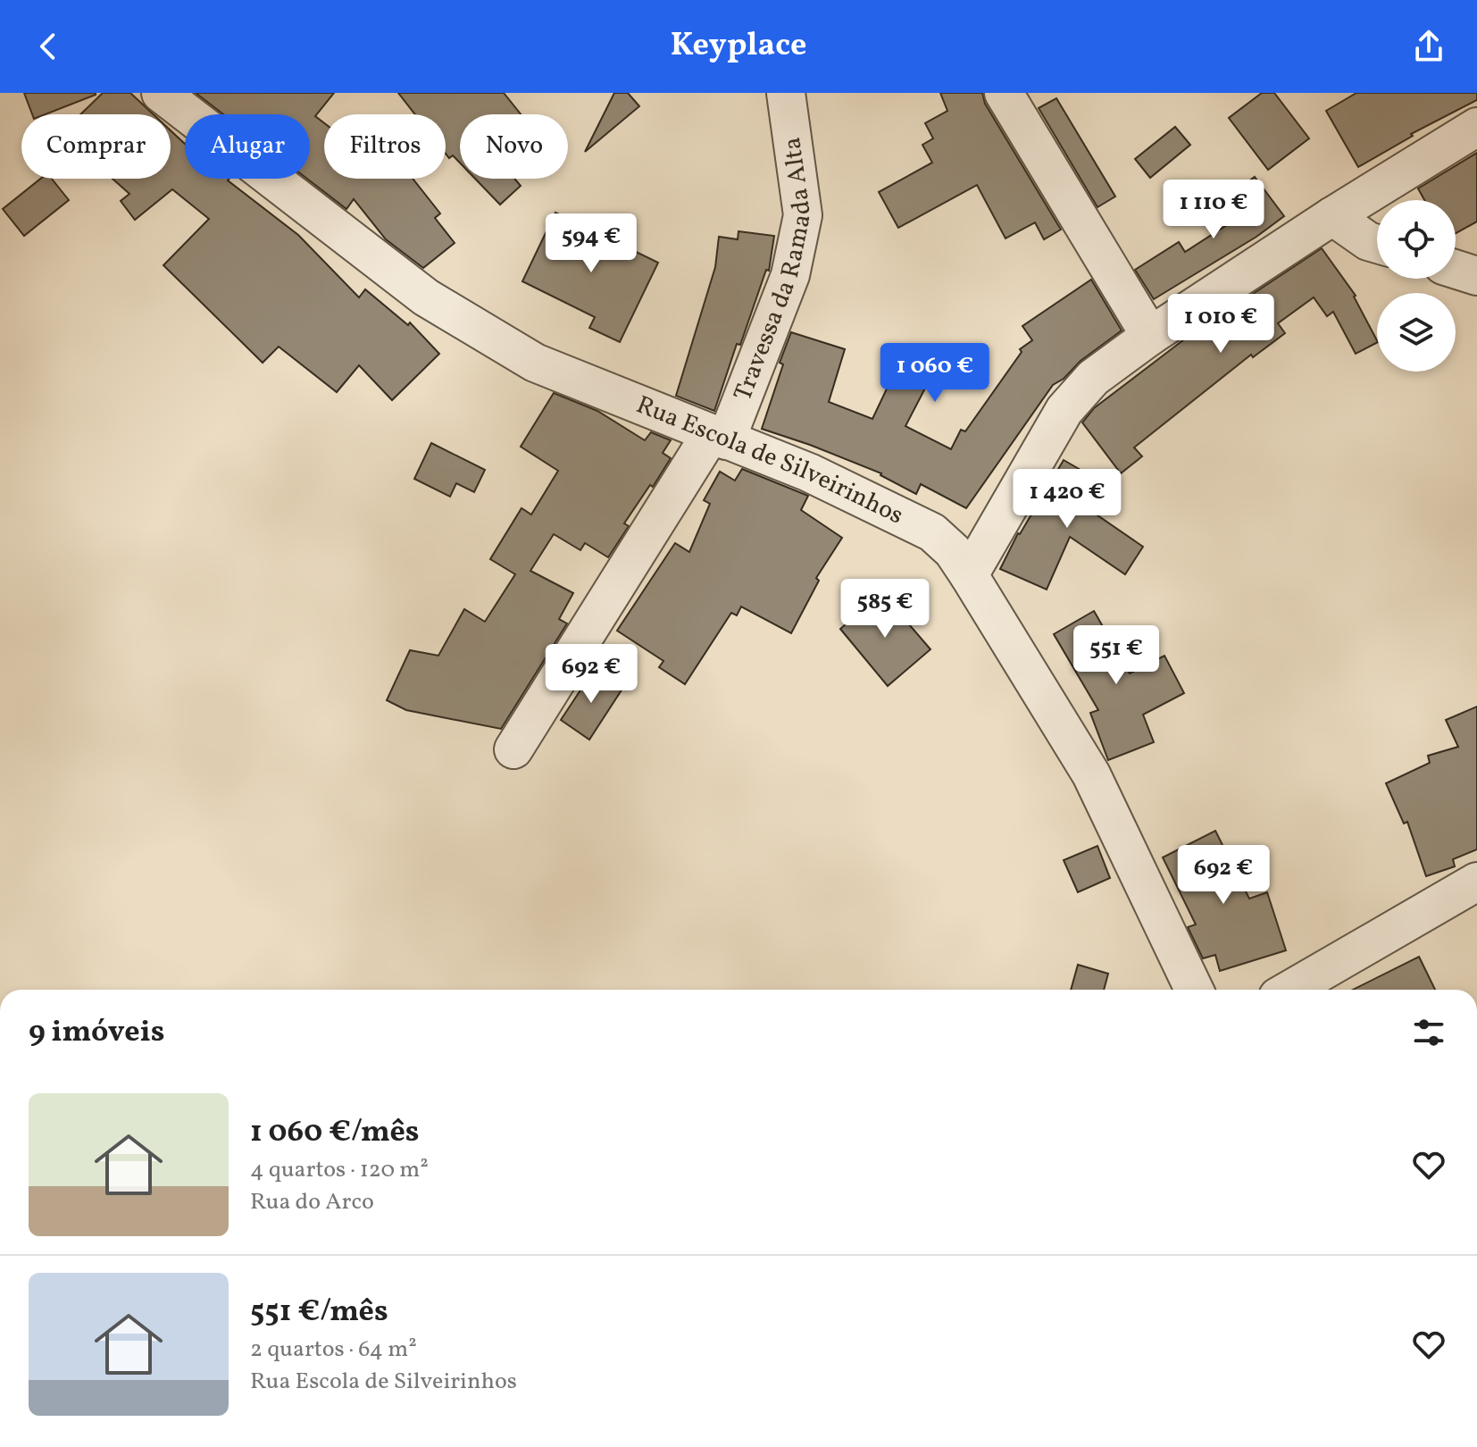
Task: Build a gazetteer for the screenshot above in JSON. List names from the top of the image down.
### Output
{
  "streets": {
    "street": ["Travessa da Ramada Alta", "Rua Escola de Silveirinhos"]
  },
  "crossings": [
    ["Travessa da Ramada Alta", "Rua Escola de Silveirinhos"]
  ],
  "page": {
    "header": "Keyplace",
    "chip": [
      "Comprar",
      "Alugar",
      "Filtros",
      "Novo"
    ],
    "price": [
      "1 110 €",
      "594 €",
      "1 010 €",
      "1 060 €",
      "1 420 €",
      "585 €",
      "551 €",
      "692 €",
      "692 €"
    ],
    "heading": "9 imóveis",
    "list": [
      {
        "name": "1 060 €/mês",
        "note": "4 quartos · 120 m² · Rua do Arco"
      },
      {
        "name": "551 €/mês",
        "note": "2 quartos · 64 m² · Rua Escola de Silveirinhos"
      }
    ]
  }
}
